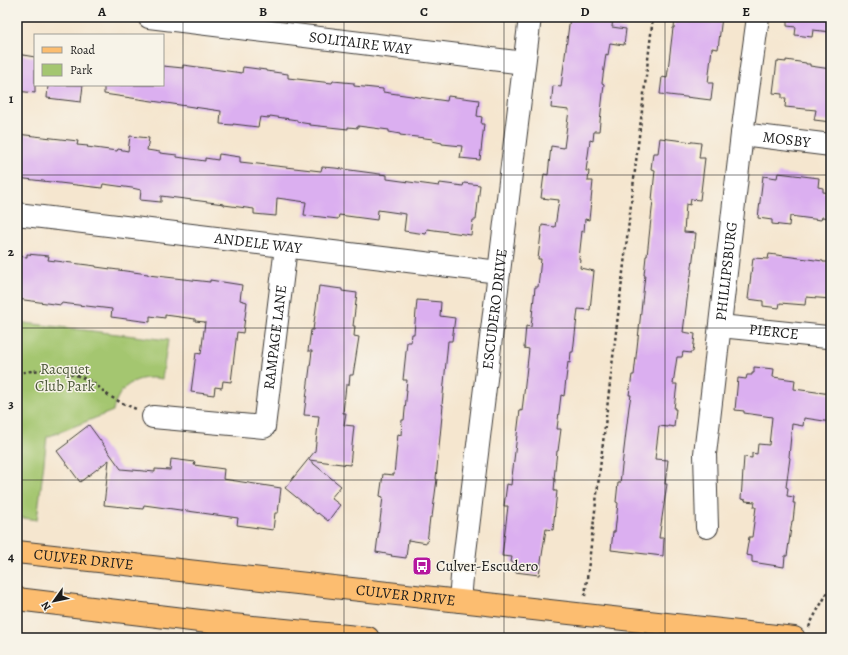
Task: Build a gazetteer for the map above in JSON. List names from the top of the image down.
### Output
{
  "streets": {
    "main road": ["CULVER DRIVE"],
    "street": [
      "SOLITAIRE WAY",
      "MOSBY",
      "ANDELE WAY",
      "PHILLIPSBURG",
      "ESCUDERO DRIVE",
      "PIERCE",
      "RAMPAGE LANE"
    ]
  },
  "crossings": [
    ["SOLITAIRE WAY", "ESCUDERO DRIVE"],
    ["MOSBY", "PHILLIPSBURG"],
    ["ANDELE WAY", "ESCUDERO DRIVE"],
    ["ANDELE WAY", "RAMPAGE LANE"],
    ["PHILLIPSBURG", "PIERCE"],
    ["ESCUDERO DRIVE", "CULVER DRIVE"]
  ],
  "parks": ["Racquet Club Park"],
  "places": {
    "bus stop": ["Culver-Escudero"]
  },
  "legend": ["Road", "Park"],
  "north": "bottom left",
  "grid": {
    "columns": [
      "A",
      "B",
      "C",
      "D",
      "E"
    ],
    "rows": [
      "1",
      "2",
      "3",
      "4"
    ]
  }
}
